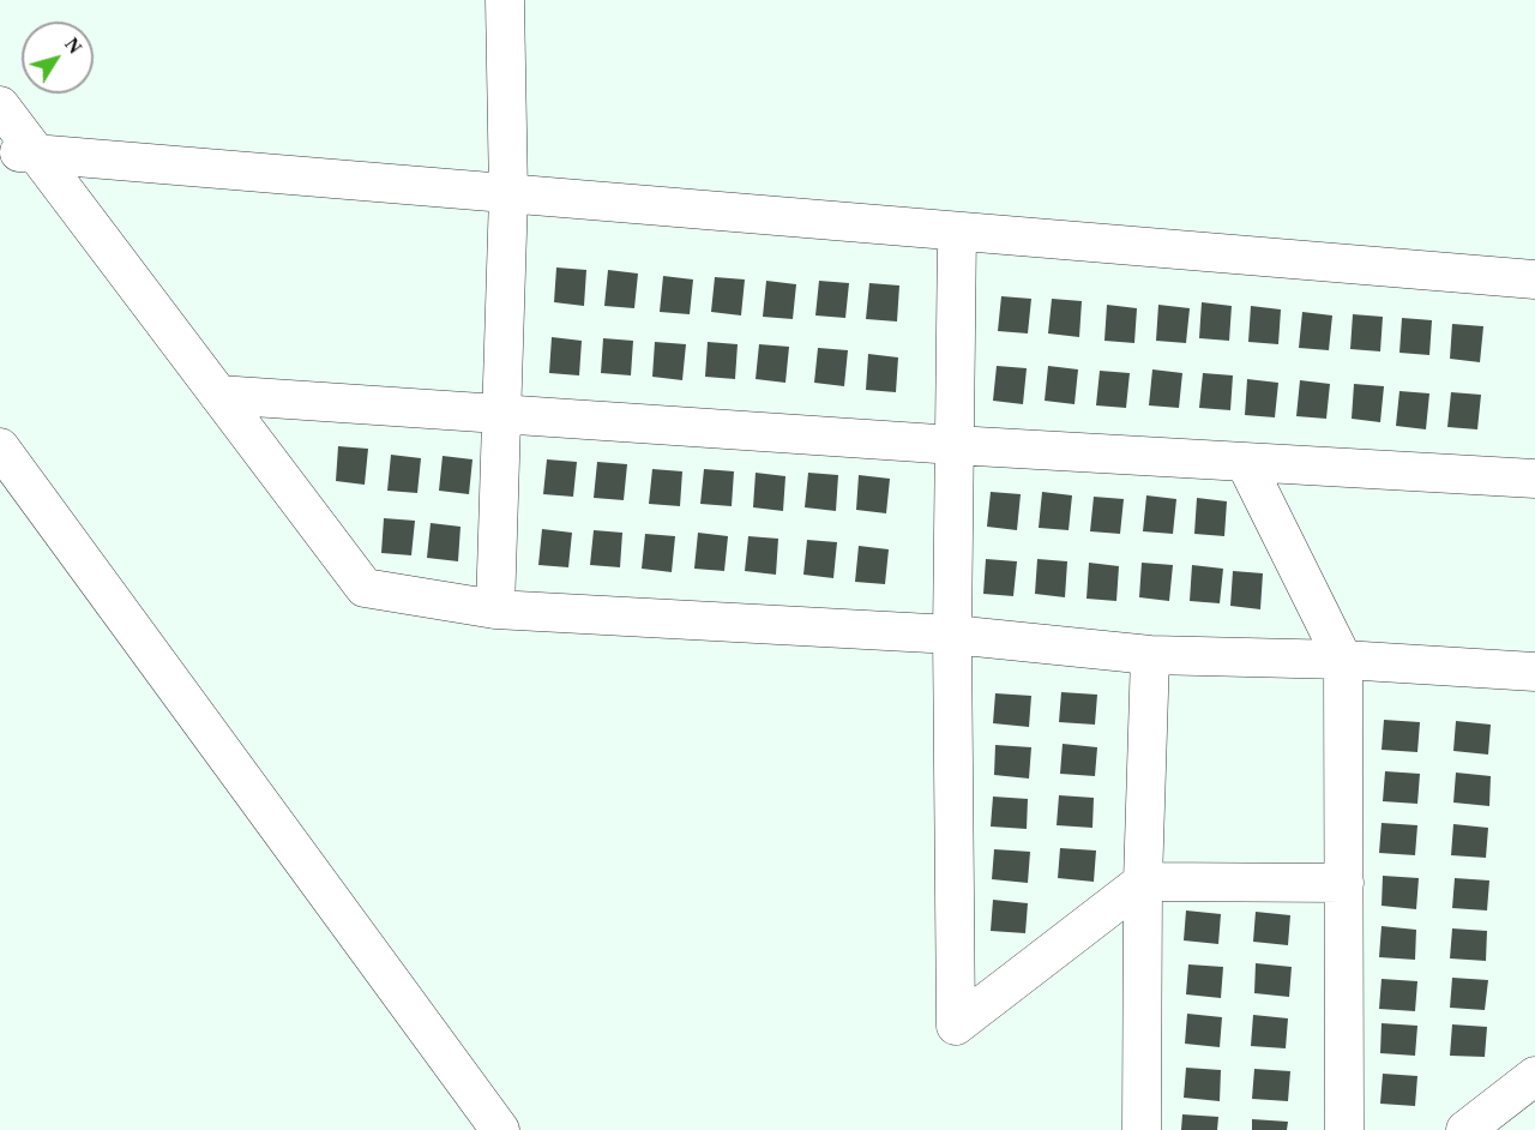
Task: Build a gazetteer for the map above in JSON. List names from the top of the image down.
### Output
{
  "north": "top right"
}
